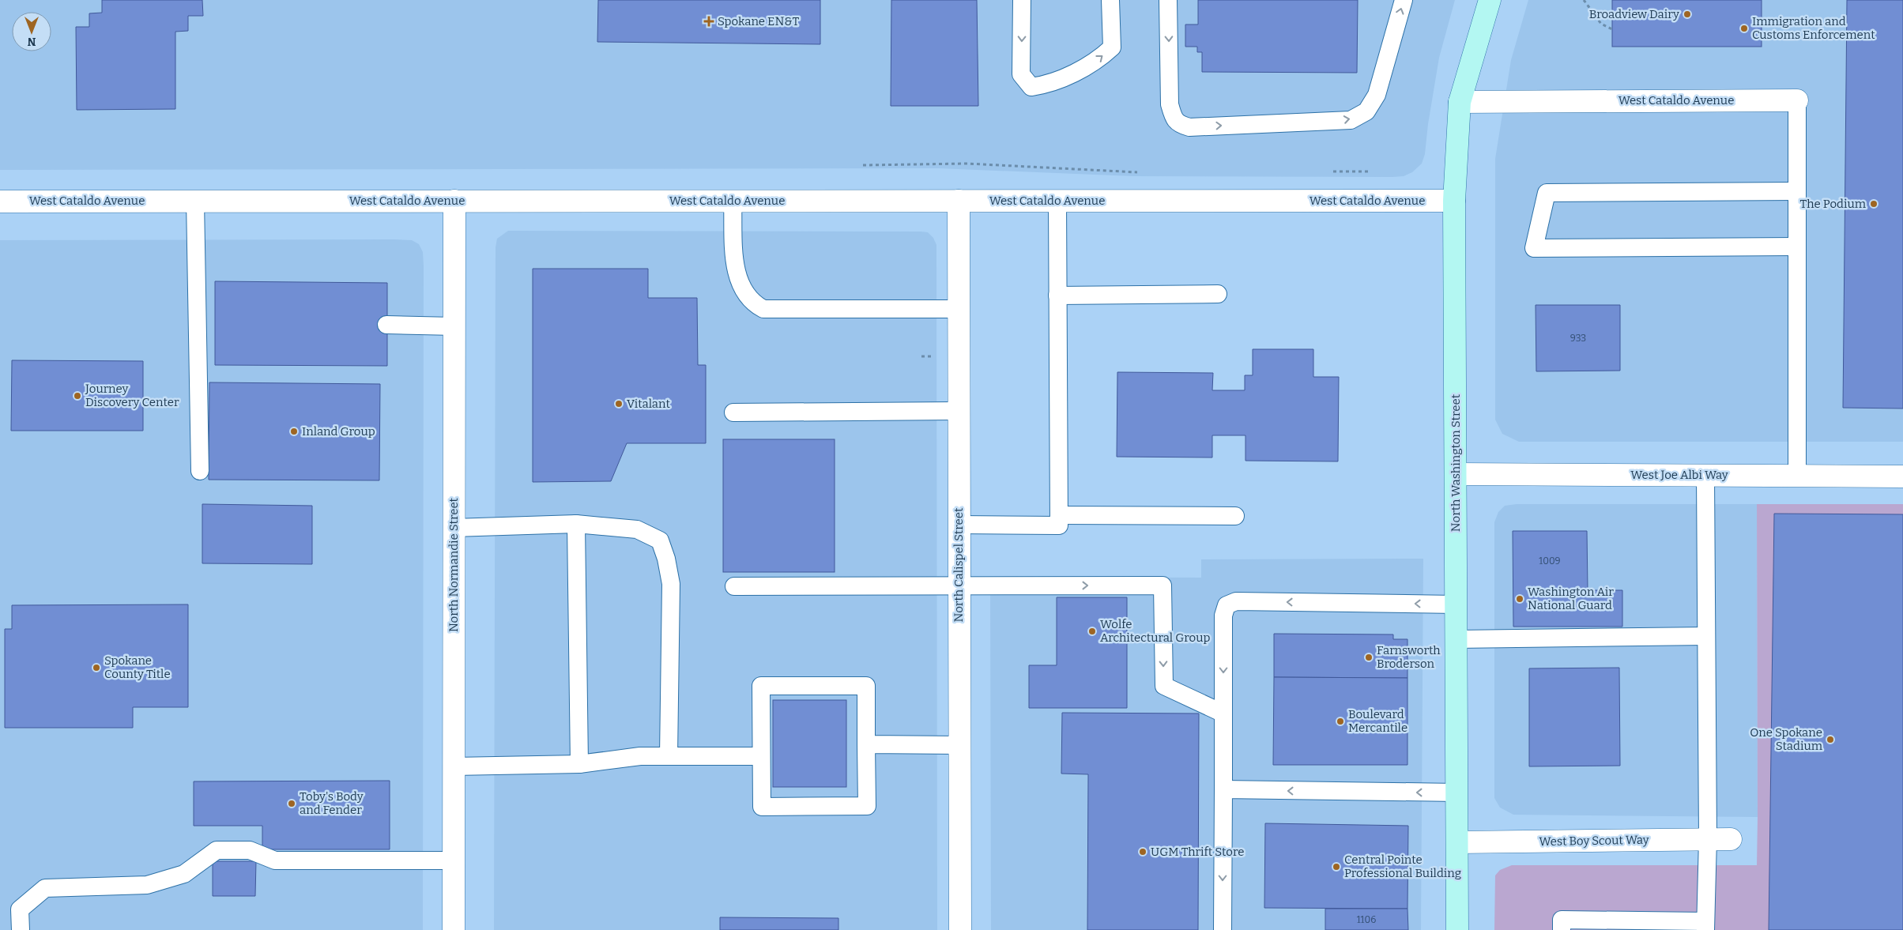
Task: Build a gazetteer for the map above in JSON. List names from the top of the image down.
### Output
{
  "streets": {
    "main road": ["North Washington Street"],
    "street": [
      "West Cataldo Avenue",
      "West Joe Albi Way",
      "North Normandie Street",
      "North Calispel Street",
      "West Boy Scout Way"
    ]
  },
  "crossings": [
    ["West Cataldo Avenue", "North Washington Street"],
    ["West Cataldo Avenue", "North Normandie Street"],
    ["West Cataldo Avenue", "North Calispel Street"],
    ["North Washington Street", "West Joe Albi Way"],
    ["North Washington Street", "West Boy Scout Way"]
  ],
  "places": {
    "other": [
      "Broadview Dairy",
      "Immigration and Customs Enforcement",
      "The Podium",
      "Journey Discovery Center",
      "Vitalant",
      "Inland Group",
      "Washington Air National Guard",
      "Wolfe Architectural Group",
      "Farnsworth Broderson",
      "Spokane County Title",
      "Boulevard Mercantile",
      "One Spokane Stadium",
      "Toby's Body and Fender",
      "UGM Thrift Store",
      "Central Pointe Professional Building"
    ],
    "health": ["Spokane EN&T"]
  },
  "house_numbers": ["933", "1009", "1106"],
  "north": "bottom"
}
